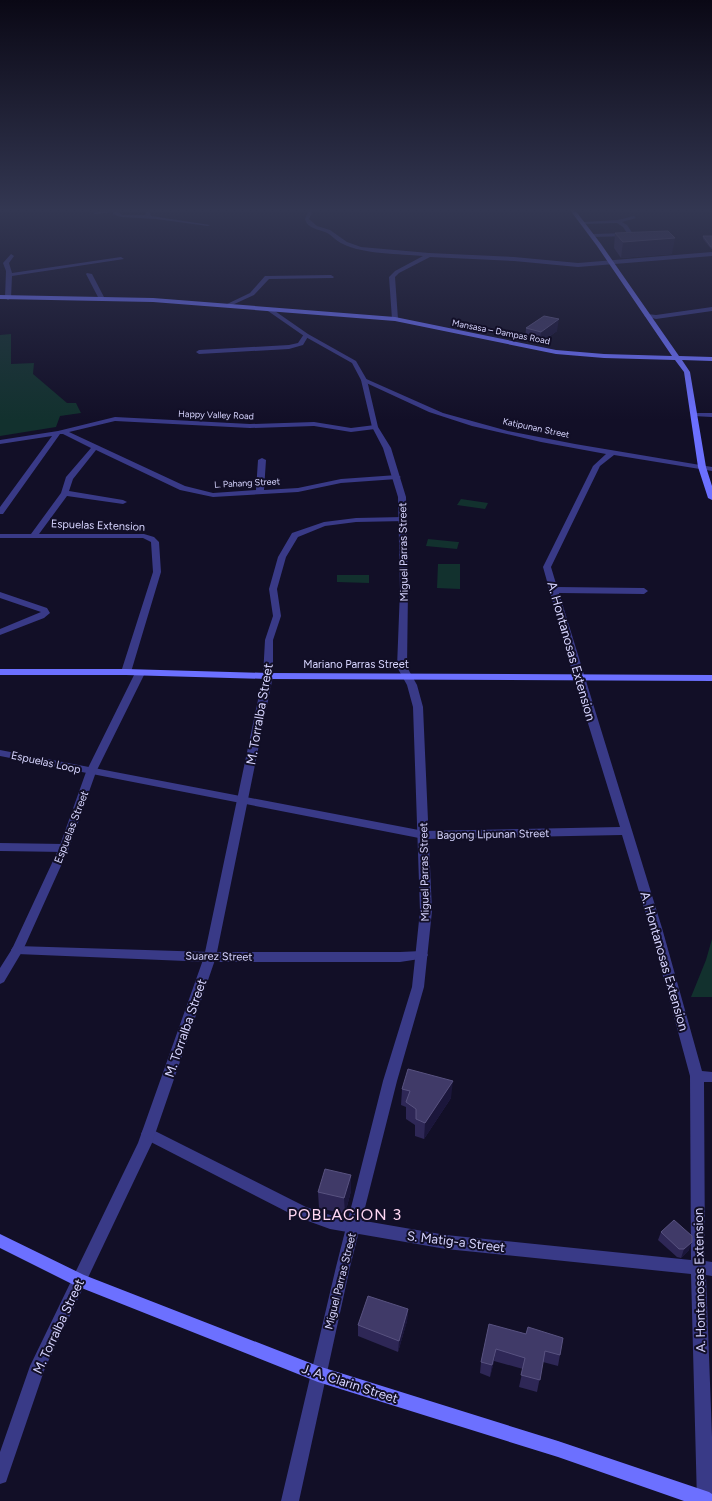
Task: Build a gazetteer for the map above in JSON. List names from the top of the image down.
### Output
{
  "streets": {
    "main road": ["Mansasa – Dampas Road", "Mariano Parras Street", "J. A. Clarin Street"],
    "street": [
      "Happy Valley Road",
      "Katipunan Street",
      "L. Pahang Street",
      "Espuelas Extension",
      "Miguel Parras Street",
      "A. Hontanosas Extension",
      "M. Torralba Street",
      "Espuelas Loop",
      "Espuelas Street",
      "Bagong Lipunan Street",
      "Suarez Street",
      "S. Matig-a Street"
    ]
  },
  "crossings": [
    ["Mansasa – Dampas Road", "Miguel Parras Street"],
    ["Happy Valley Road", "L. Pahang Street"],
    ["Happy Valley Road", "Miguel Parras Street"],
    ["Katipunan Street", "Miguel Parras Street"],
    ["Katipunan Street", "A. Hontanosas Extension"],
    ["L. Pahang Street", "Miguel Parras Street"],
    ["Espuelas Extension", "Mariano Parras Street"],
    ["Miguel Parras Street", "Mariano Parras Street"],
    ["Miguel Parras Street", "M. Torralba Street"],
    ["Miguel Parras Street", "Bagong Lipunan Street"],
    ["Miguel Parras Street", "Suarez Street"],
    ["Miguel Parras Street", "S. Matig-a Street"],
    ["Miguel Parras Street", "J. A. Clarin Street"],
    ["A. Hontanosas Extension", "Mariano Parras Street"],
    ["A. Hontanosas Extension", "Bagong Lipunan Street"],
    ["A. Hontanosas Extension", "S. Matig-a Street"],
    ["A. Hontanosas Extension", "J. A. Clarin Street"],
    ["Mariano Parras Street", "M. Torralba Street"],
    ["Mariano Parras Street", "Espuelas Street"],
    ["M. Torralba Street", "Espuelas Loop"],
    ["M. Torralba Street", "Bagong Lipunan Street"],
    ["M. Torralba Street", "Suarez Street"],
    ["M. Torralba Street", "S. Matig-a Street"],
    ["M. Torralba Street", "J. A. Clarin Street"],
    ["Espuelas Loop", "Espuelas Street"],
    ["Espuelas Loop", "Bagong Lipunan Street"],
    ["Espuelas Street", "Suarez Street"]
  ],
  "districts": ["POBLACION 3"]
}
